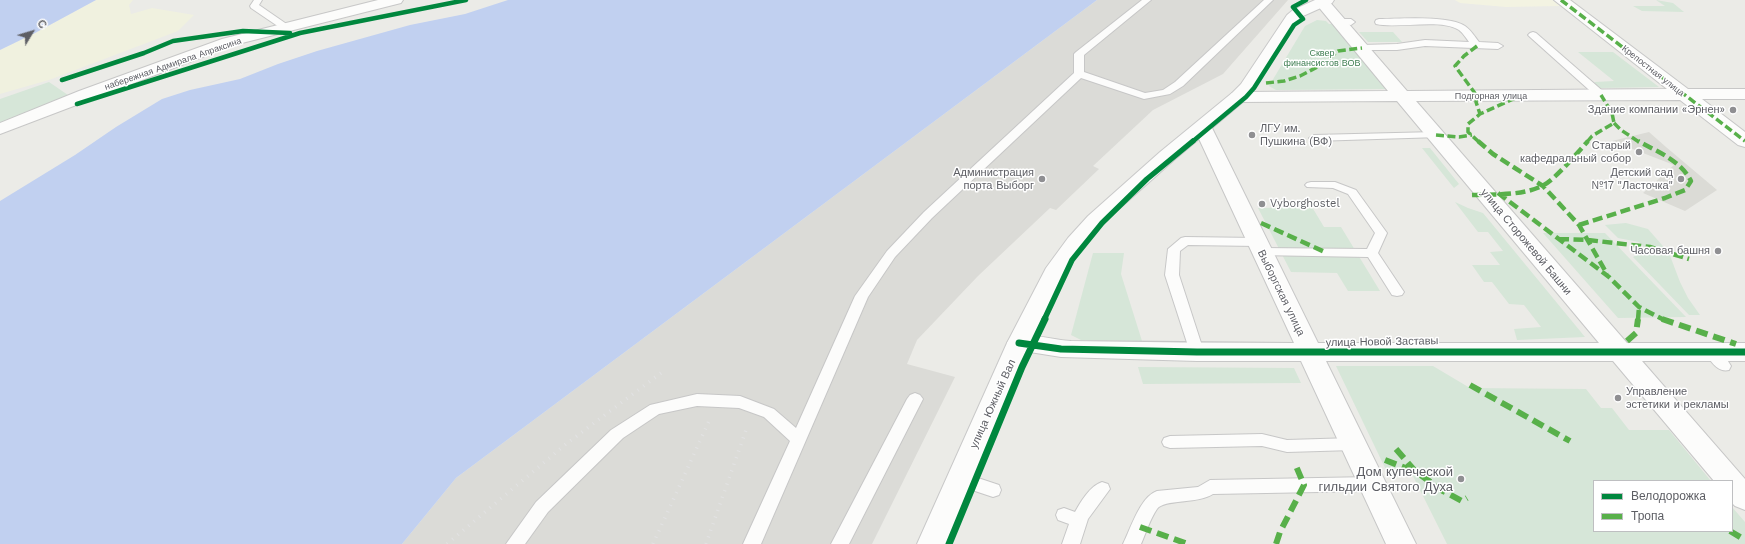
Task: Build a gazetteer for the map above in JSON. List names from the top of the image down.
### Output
{
  "streets": {
    "street": [
      "набережная Адмирала Апраксина",
      "Крепостная улица",
      "Подгорная улица",
      "улица Сторожевой Башни",
      "Выборгская улица",
      "улица Новой Заставы",
      "улица Южный Вал"
    ]
  },
  "crossings": [
    ["Крепостная улица", "Подгорная улица"],
    ["Подгорная улица", "улица Сторожевой Башни"],
    ["Подгорная улица", "улица Южный Вал"],
    ["улица Сторожевой Башни", "улица Новой Заставы"],
    ["улица Сторожевой Башни", "улица Южный Вал"],
    ["Выборгская улица", "улица Новой Заставы"],
    ["Выборгская улица", "улица Южный Вал"],
    ["улица Новой Заставы", "улица Южный Вал"]
  ],
  "parks": ["Сквер финансистов ВОВ"],
  "places": [
    "Здание компании «Эрнен»",
    "ЛГУ им. Пушкина (ВФ)",
    "Старый кафедральный собор",
    "Администрация порта Выборг",
    "Детский сад №17 \"Ласточка\"",
    "Vyborghostel",
    "Часовая башня",
    "Управление эстетики и рекламы",
    "Дом купеческой гильдии Святого Духа"
  ],
  "legend": ["Велодорожка", "Тропа"],
  "north": "top right"
}
